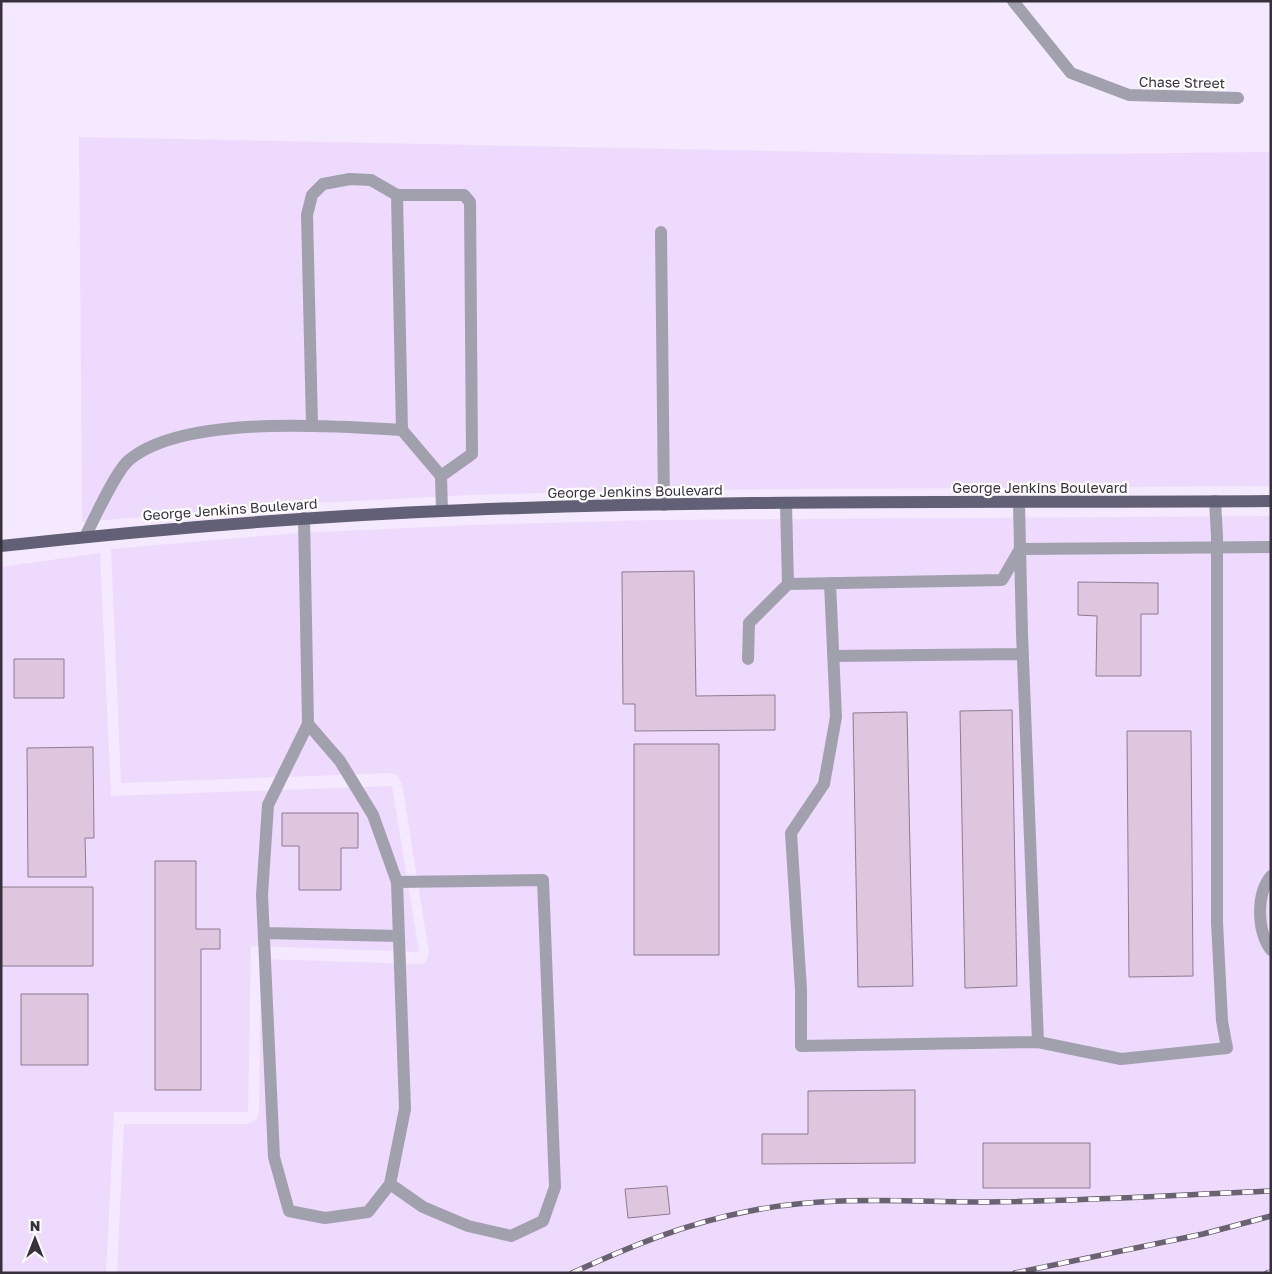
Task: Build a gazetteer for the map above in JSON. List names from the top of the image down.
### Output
{
  "streets": {
    "main road": ["George Jenkins Boulevard"],
    "street": ["Chase Street"]
  },
  "north": "top"
}
